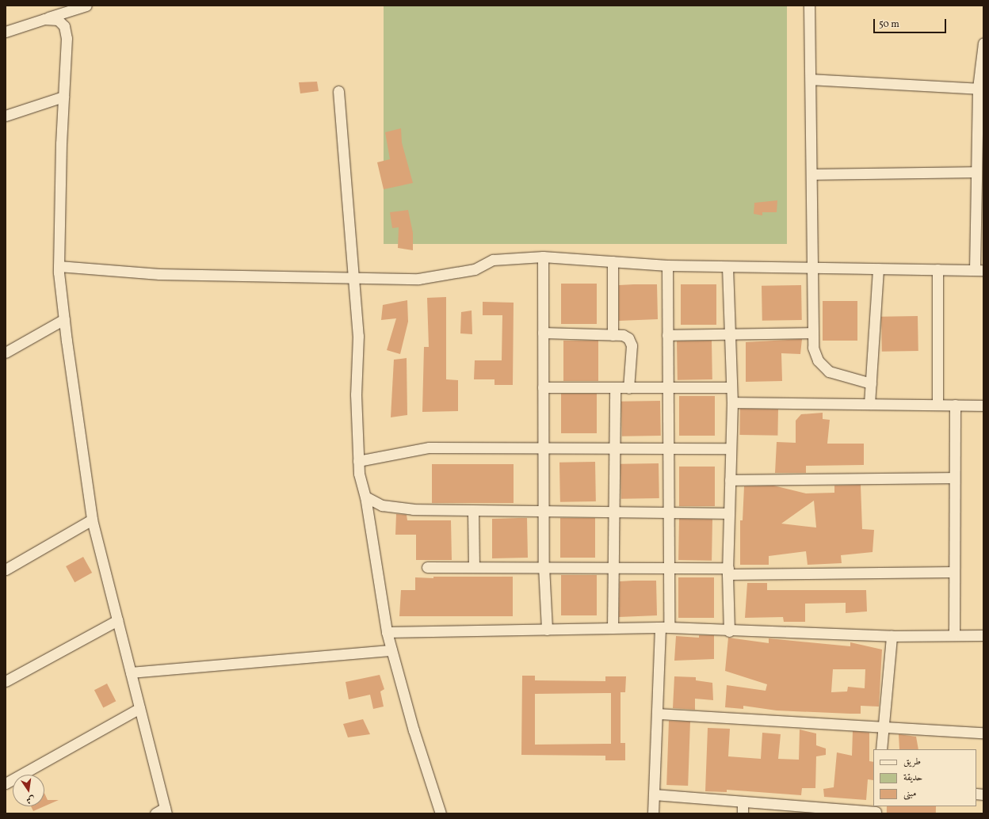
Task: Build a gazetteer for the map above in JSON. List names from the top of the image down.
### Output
{
  "legend": ["طريق", "حديقة", "مبنى"],
  "scale_bar": "50 m",
  "north": "bottom"
}
